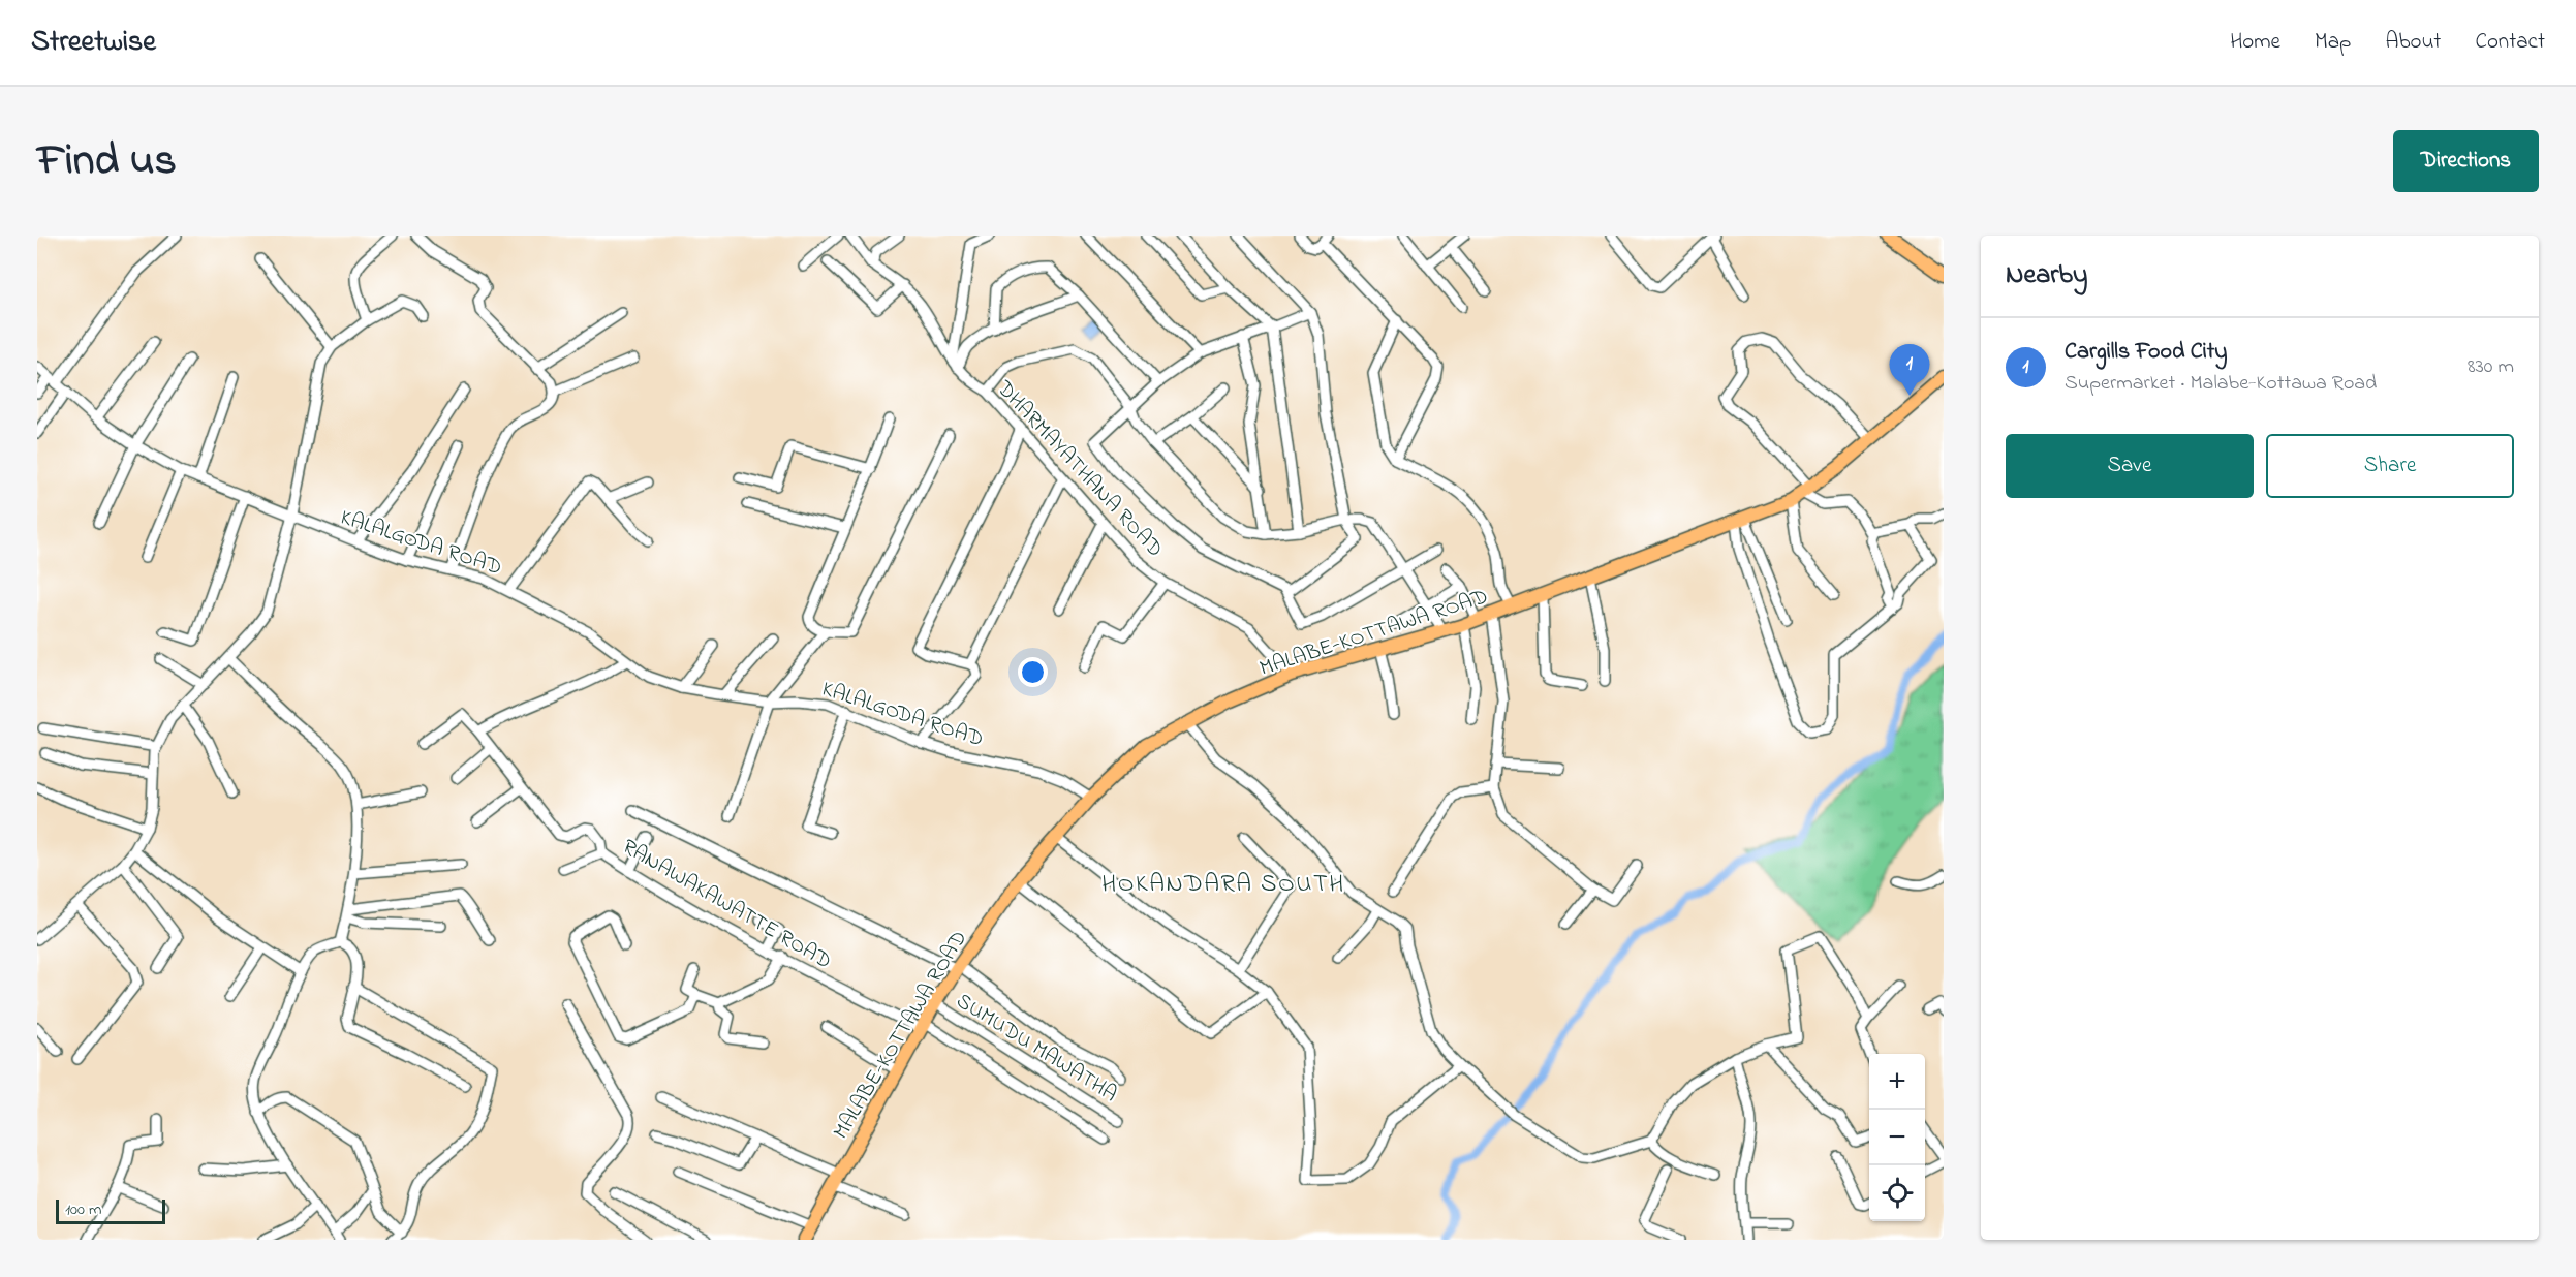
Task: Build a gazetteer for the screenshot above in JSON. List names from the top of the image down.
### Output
{
  "streets": {
    "main road": ["MALABE-KOTTAWA ROAD"],
    "street": [
      "DHARMAYATHANA ROAD",
      "KALALGODA ROAD",
      "RANAWAKAWATTE ROAD",
      "SUMUDU MAWATHA"
    ]
  },
  "crossings": [
    ["DHARMAYATHANA ROAD", "MALABE-KOTTAWA ROAD"],
    ["KALALGODA ROAD", "MALABE-KOTTAWA ROAD"],
    ["MALABE-KOTTAWA ROAD", "RANAWAKAWATTE ROAD"],
    ["MALABE-KOTTAWA ROAD", "SUMUDU MAWATHA"]
  ],
  "districts": ["HOKANDARA SOUTH"],
  "scale_bar": "100 m",
  "page": {
    "header": "Streetwise",
    "nav": [
      "Home",
      "Map",
      "About",
      "Contact"
    ],
    "title": "Find us",
    "buttons": [
      "Directions",
      ["Save", "Share"]
    ],
    "heading": "Nearby",
    "list": [
      {
        "mark": "1",
        "name": "Cargills Food City",
        "note": "Supermarket · Malabe-Kottawa Road",
        "value": "830 m"
      }
    ],
    "pins": "1",
    "map_buttons": ["+", "−"],
    "scale": "100 m"
  }
}
